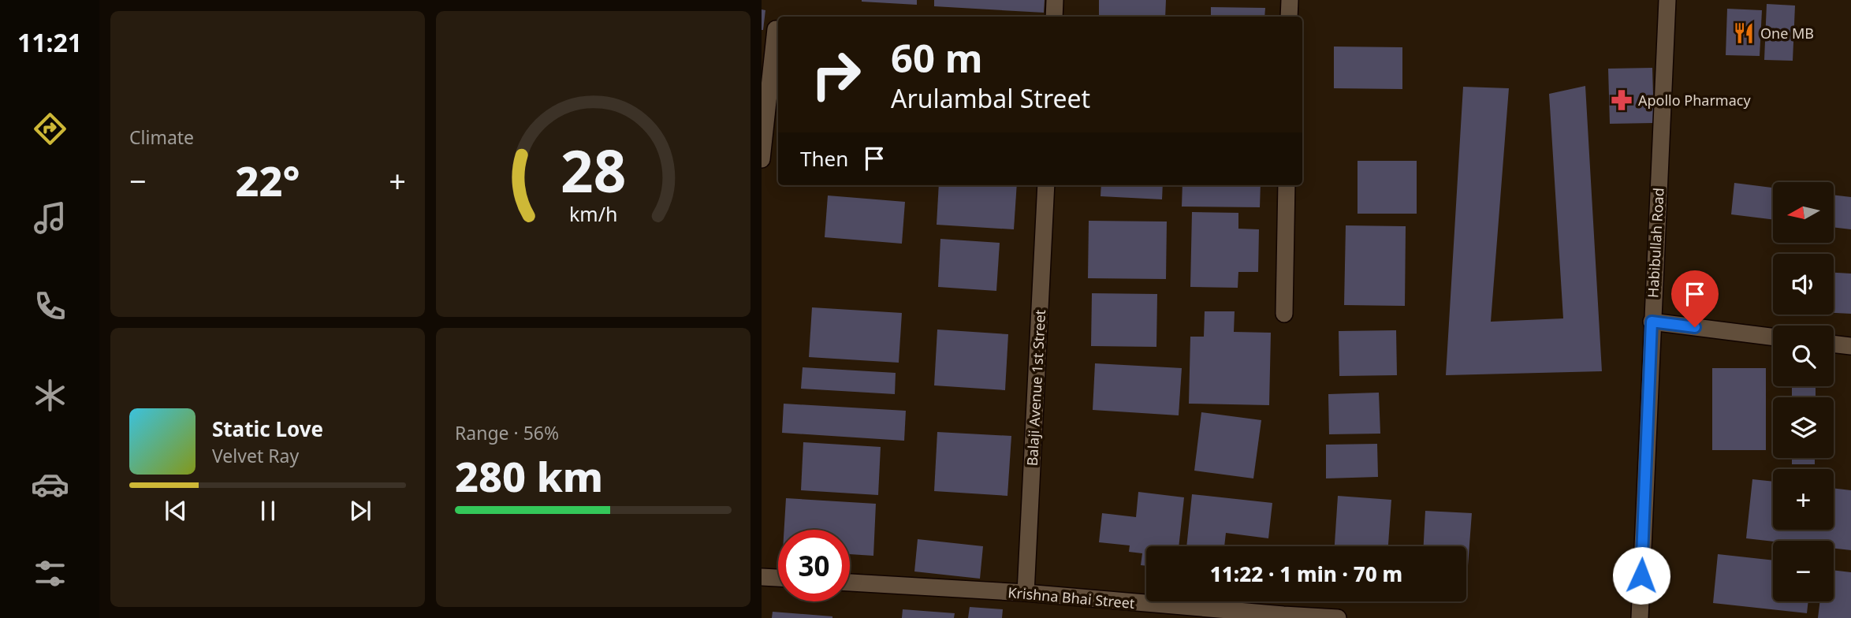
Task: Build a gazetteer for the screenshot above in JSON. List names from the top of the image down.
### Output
{
  "streets": {
    "street": ["Habibullah Road", "Balaji Avenue 1st Street", "Krishna Bhai Street"]
  },
  "crossings": [
    ["Balaji Avenue 1st Street", "Krishna Bhai Street"]
  ],
  "places": {
    "restaurant": ["One MB"],
    "pharmacy": ["Apollo Pharmacy"]
  },
  "north": "left",
  "page": {
    "tabs": "11:21",
    "tile": [
      "Climate",
      ["Range · 56%", "280 km"]
    ],
    "turn": ["60 m", "Arulambal Street"],
    "then": "Then",
    "heat": ["−", "22°", "+"],
    "map_buttons": ["+", "−"],
    "song": ["Static Love", "Velvet Ray"],
    "limit": "30",
    "trip": "11:22 · 1 min · 70 m",
    "gauge": ["28", "km/h"]
  }
}
